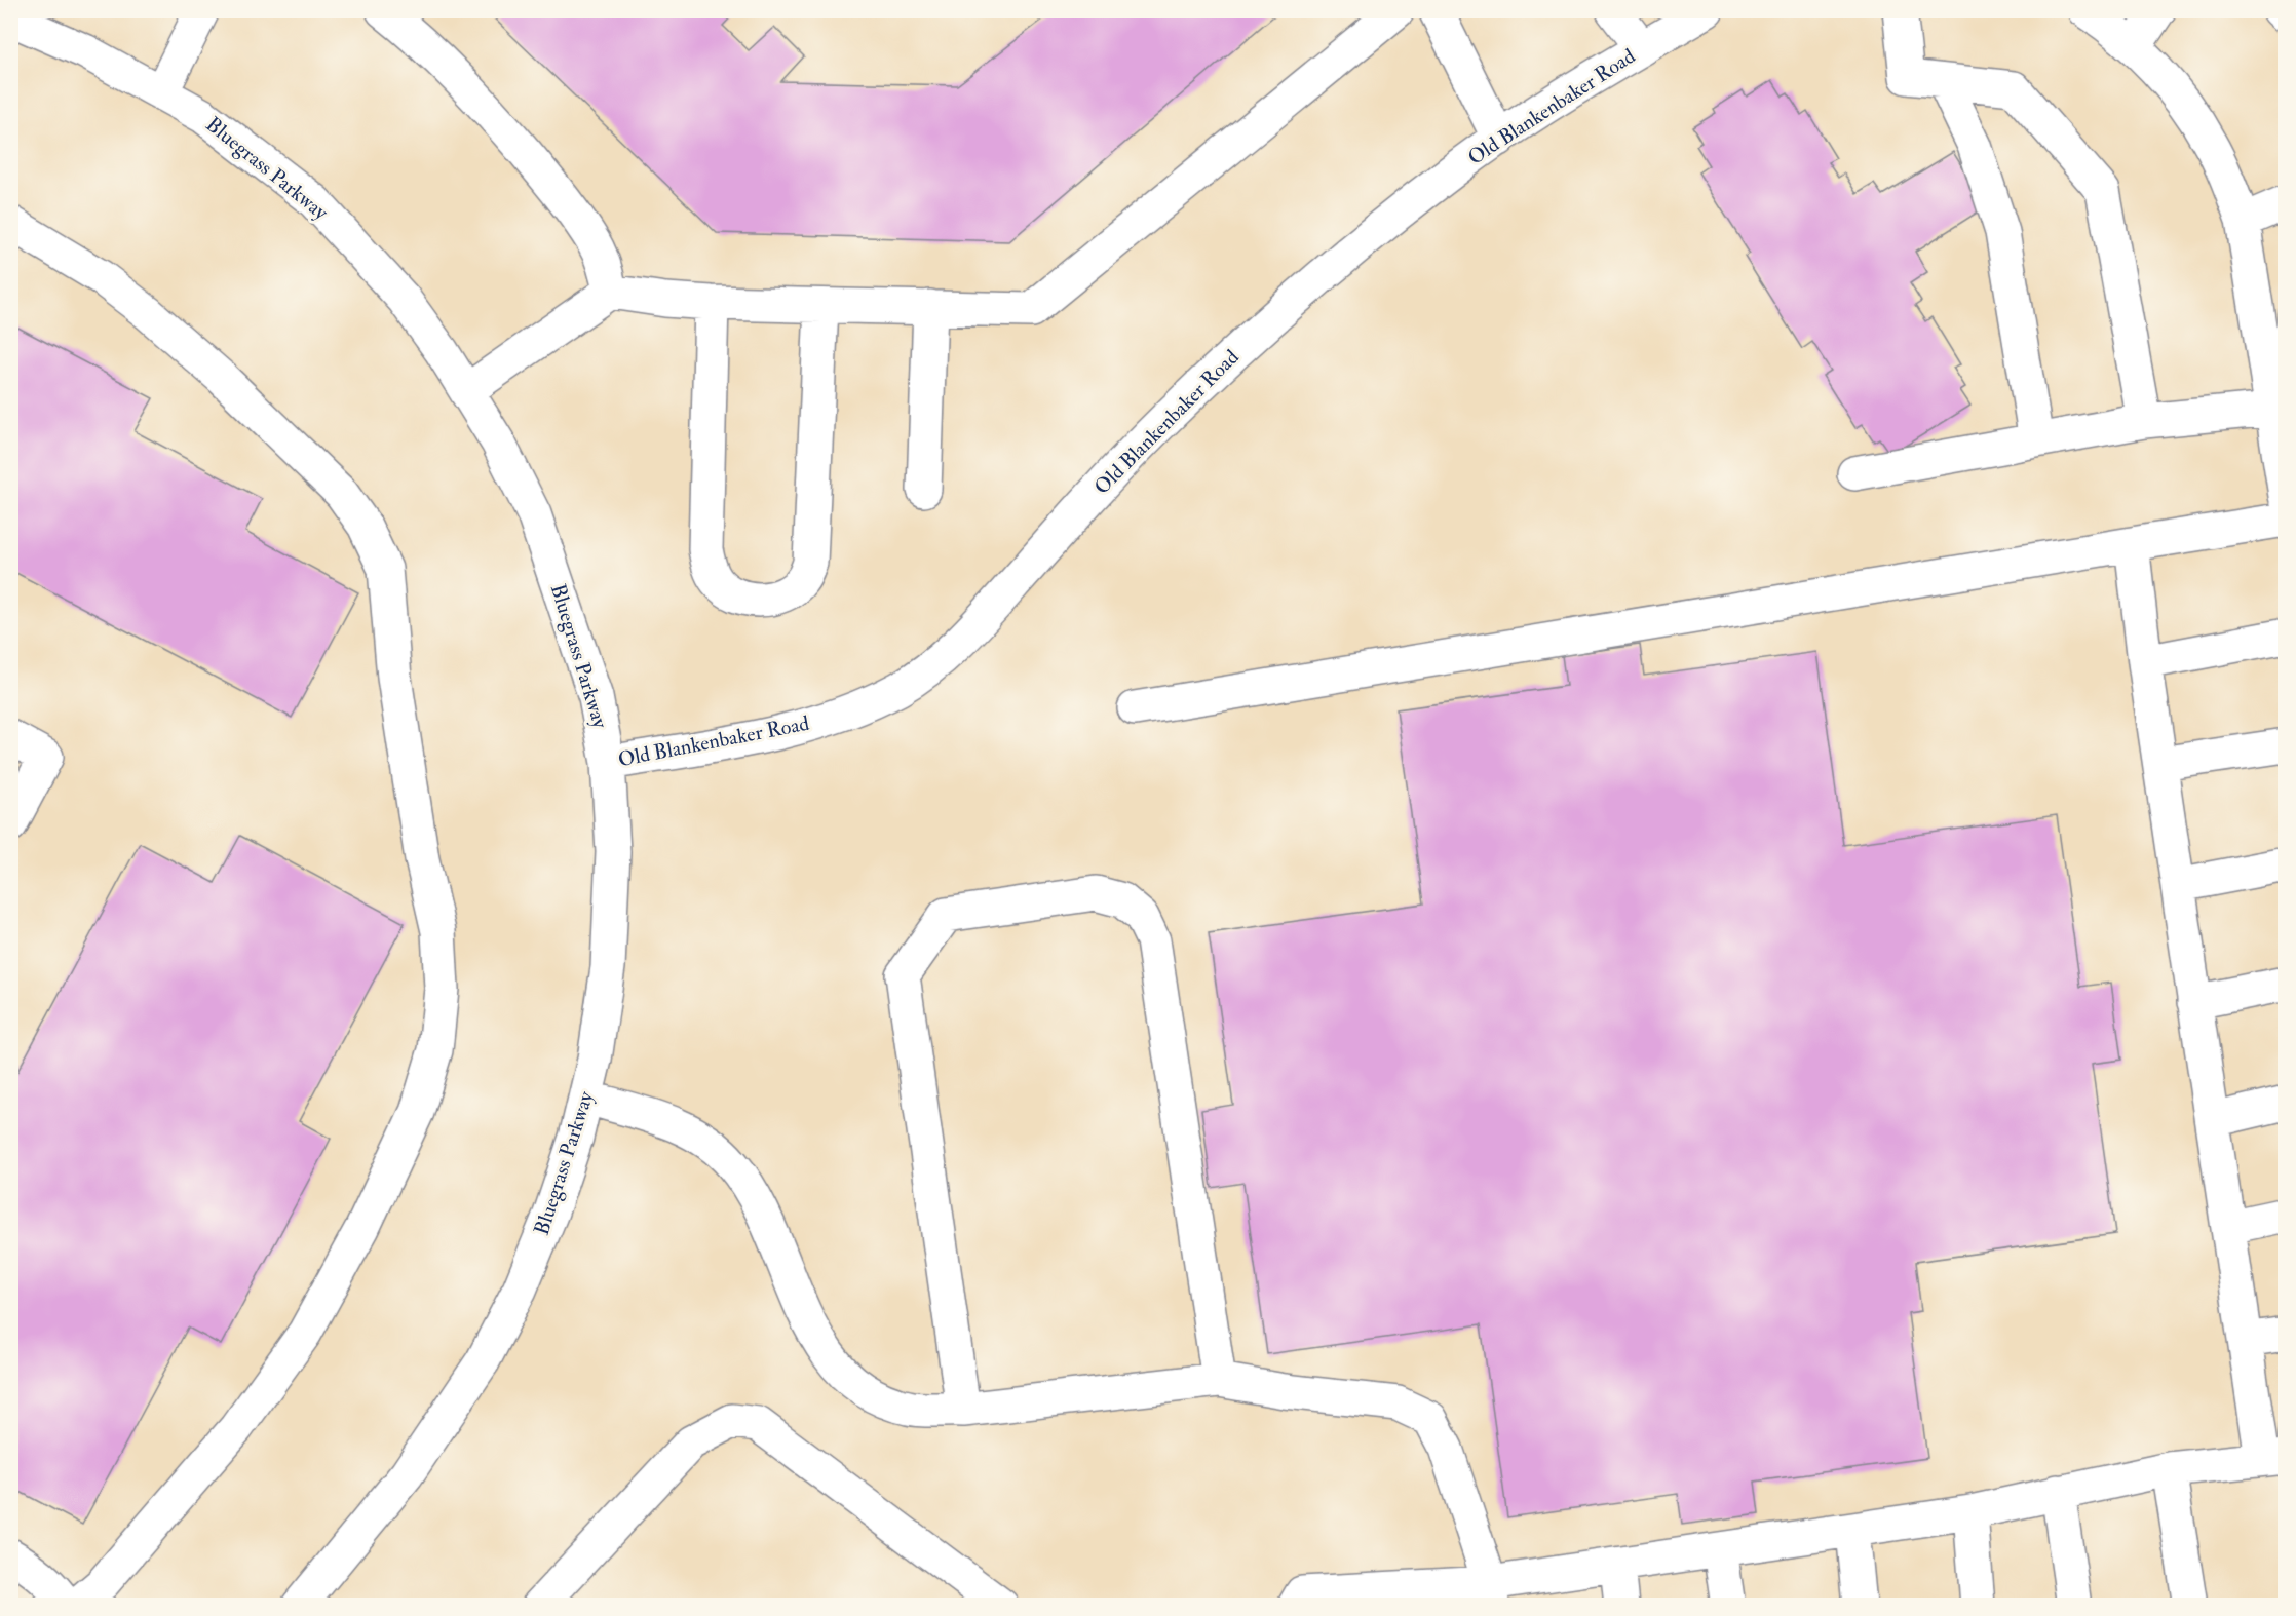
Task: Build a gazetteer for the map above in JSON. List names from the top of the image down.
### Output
{
  "streets": {
    "street": ["Old Blankenbaker Road", "Bluegrass Parkway"]
  },
  "crossings": [
    ["Old Blankenbaker Road", "Bluegrass Parkway"]
  ]
}
